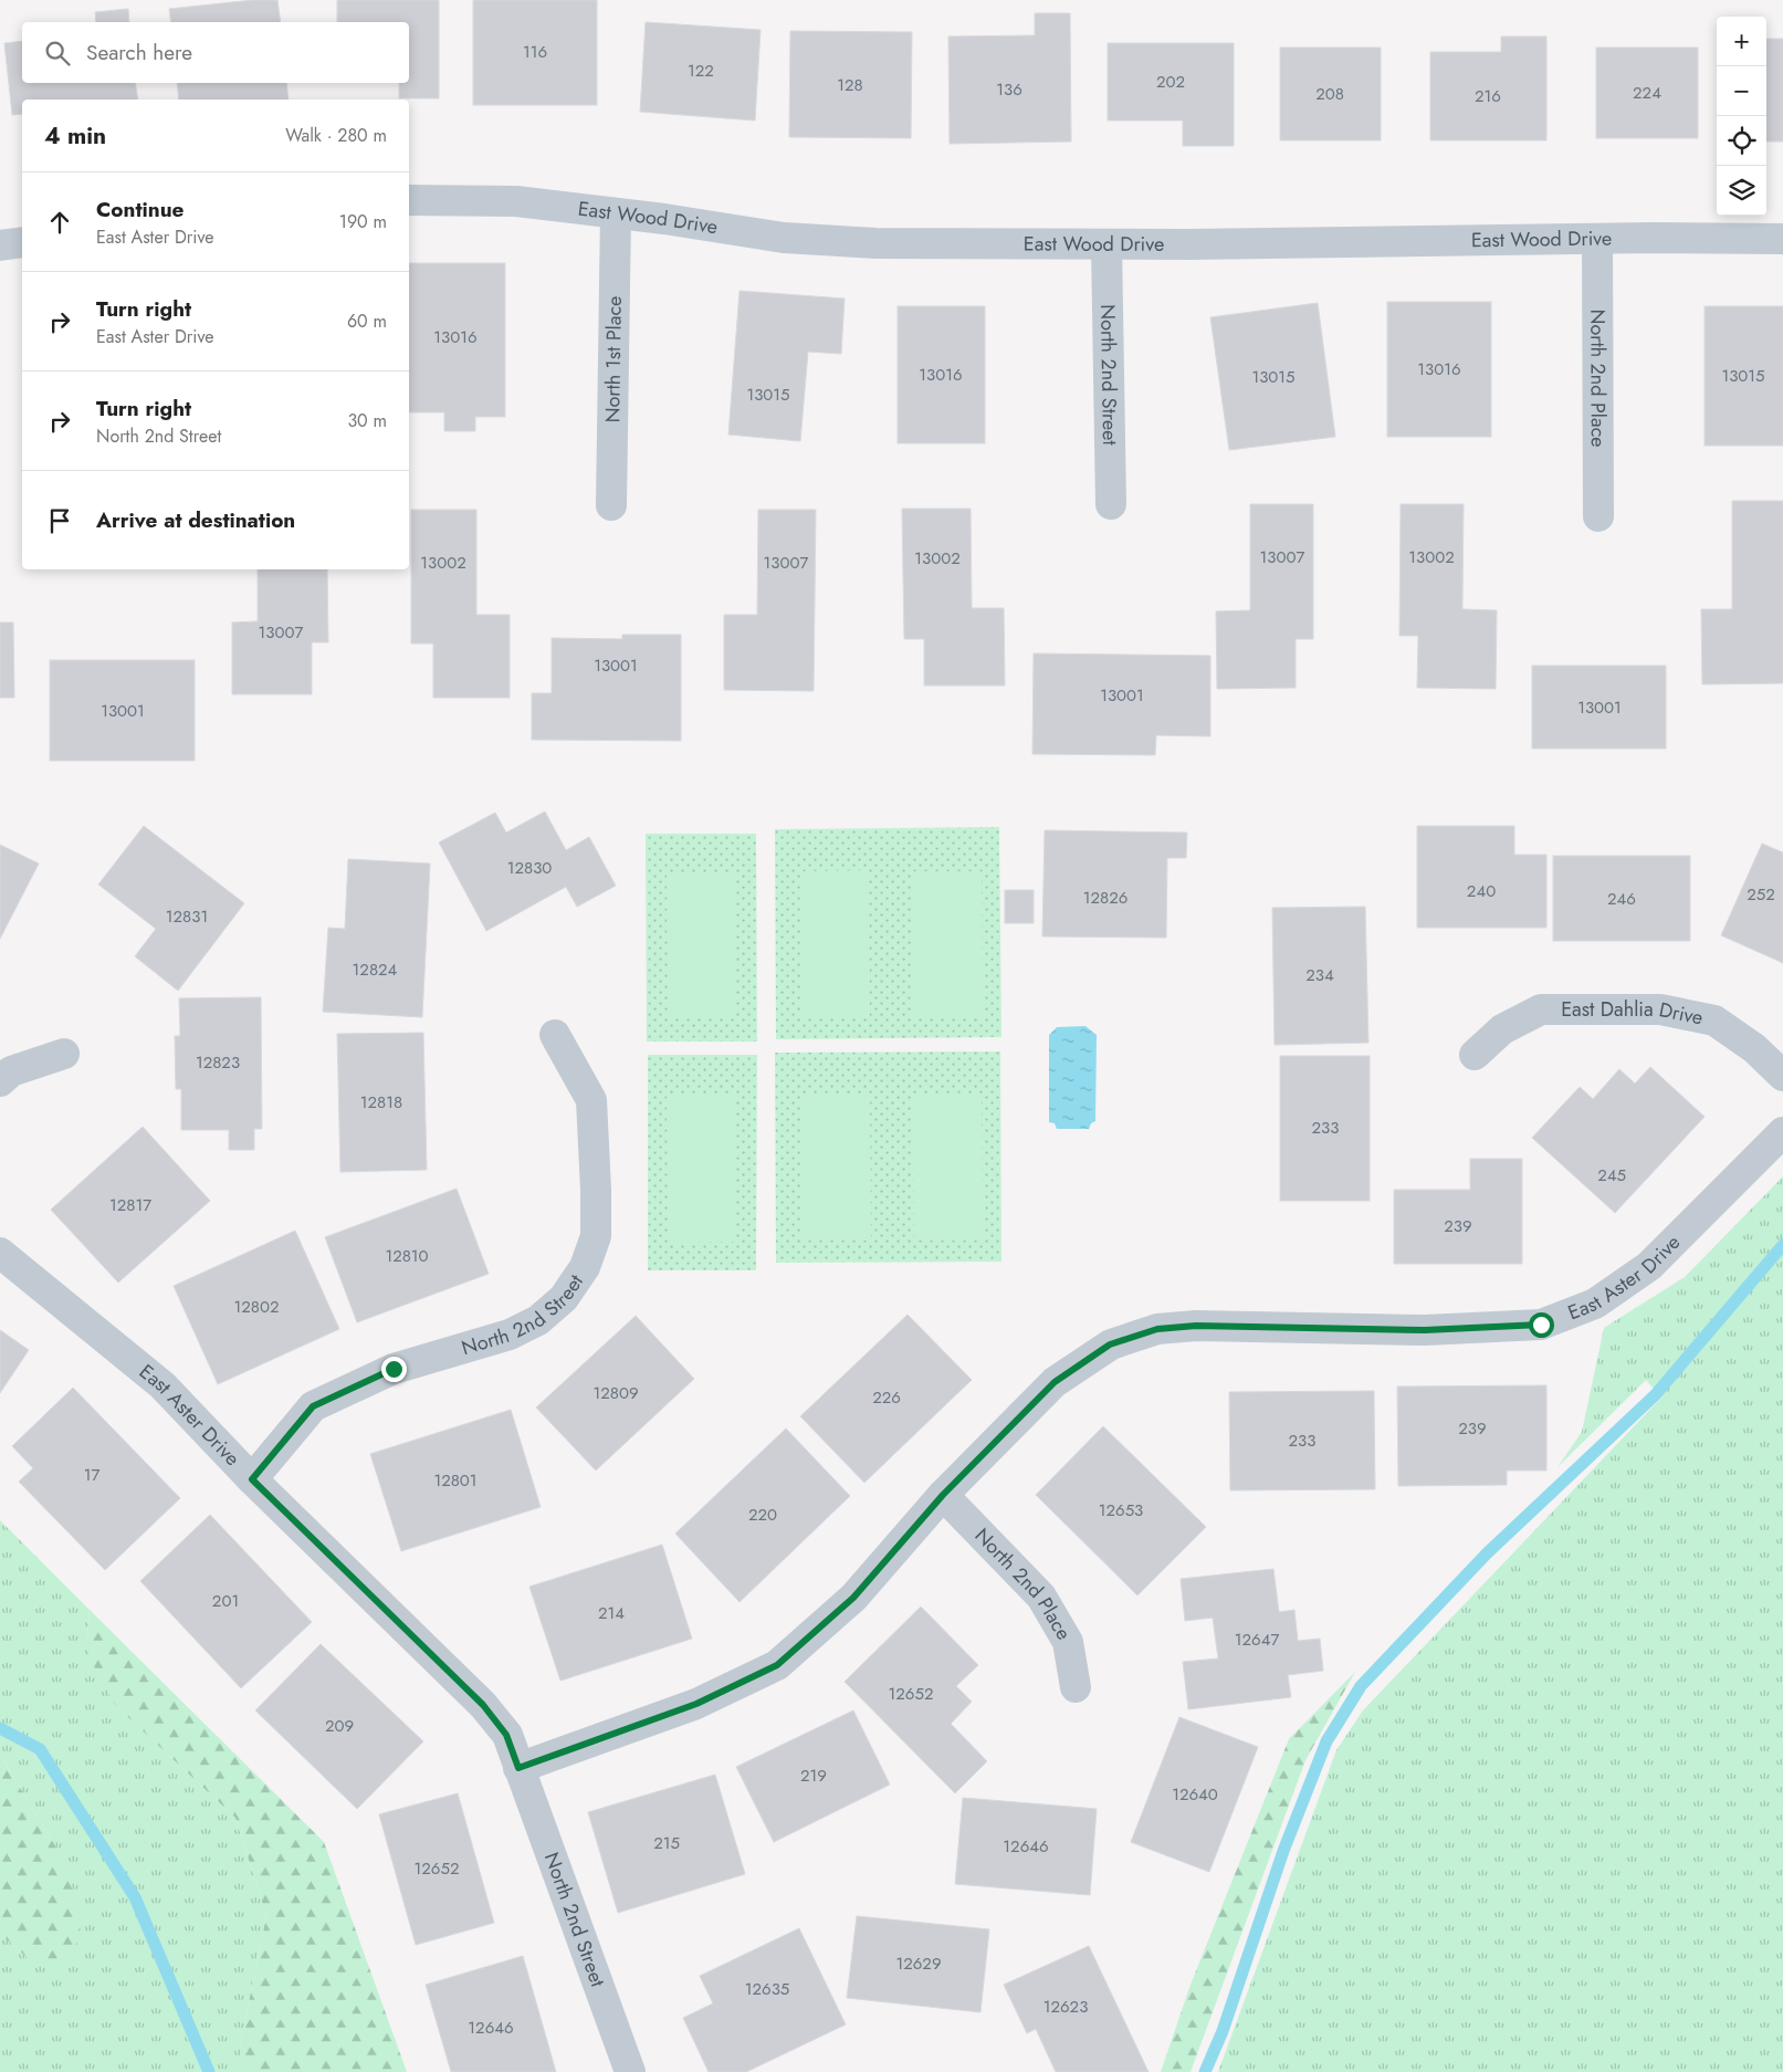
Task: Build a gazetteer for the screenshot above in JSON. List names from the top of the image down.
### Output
{
  "streets": {
    "street": [
      "East Wood Drive",
      "North 1st Place",
      "North 2nd Street",
      "North 2nd Place",
      "East Dahlia Drive",
      "East Aster Drive"
    ]
  },
  "crossings": [
    ["East Wood Drive", "North 1st Place"],
    ["East Wood Drive", "North 2nd Street"],
    ["East Wood Drive", "North 2nd Place"],
    ["North 2nd Street", "East Aster Drive"],
    ["North 2nd Place", "East Aster Drive"]
  ],
  "house_numbers": [
    "116",
    "122",
    "202",
    "128",
    "136",
    "224",
    "208",
    "216",
    "13016",
    "13016",
    "13016",
    "13015",
    "13015",
    "13015",
    "13007",
    "13002",
    "13002",
    "13002",
    "13007",
    "13007",
    "13001",
    "13001",
    "13001",
    "13001",
    "12830",
    "240",
    "252",
    "12826",
    "246",
    "12831",
    "12824",
    "234",
    "12823",
    "12818",
    "233",
    "245",
    "12817",
    "239",
    "12810",
    "12802",
    "12809",
    "226",
    "239",
    "233",
    "17",
    "12801",
    "12653",
    "220",
    "201",
    "214",
    "12647",
    "12652",
    "209",
    "219",
    "12640",
    "215",
    "12646",
    "12652",
    "12629",
    "12635",
    "12623",
    "12646"
  ],
  "page": {
    "map_buttons": ["+", "−"],
    "search": "Search here",
    "heading": ["4 min", "Walk · 280 m"],
    "list": [
      ["Continue", "East Aster Drive", "190 m"],
      ["Turn right", "East Aster Drive", "60 m"],
      ["Turn right", "North 2nd Street", "30 m"],
      "Arrive at destination"
    ]
  }
}
